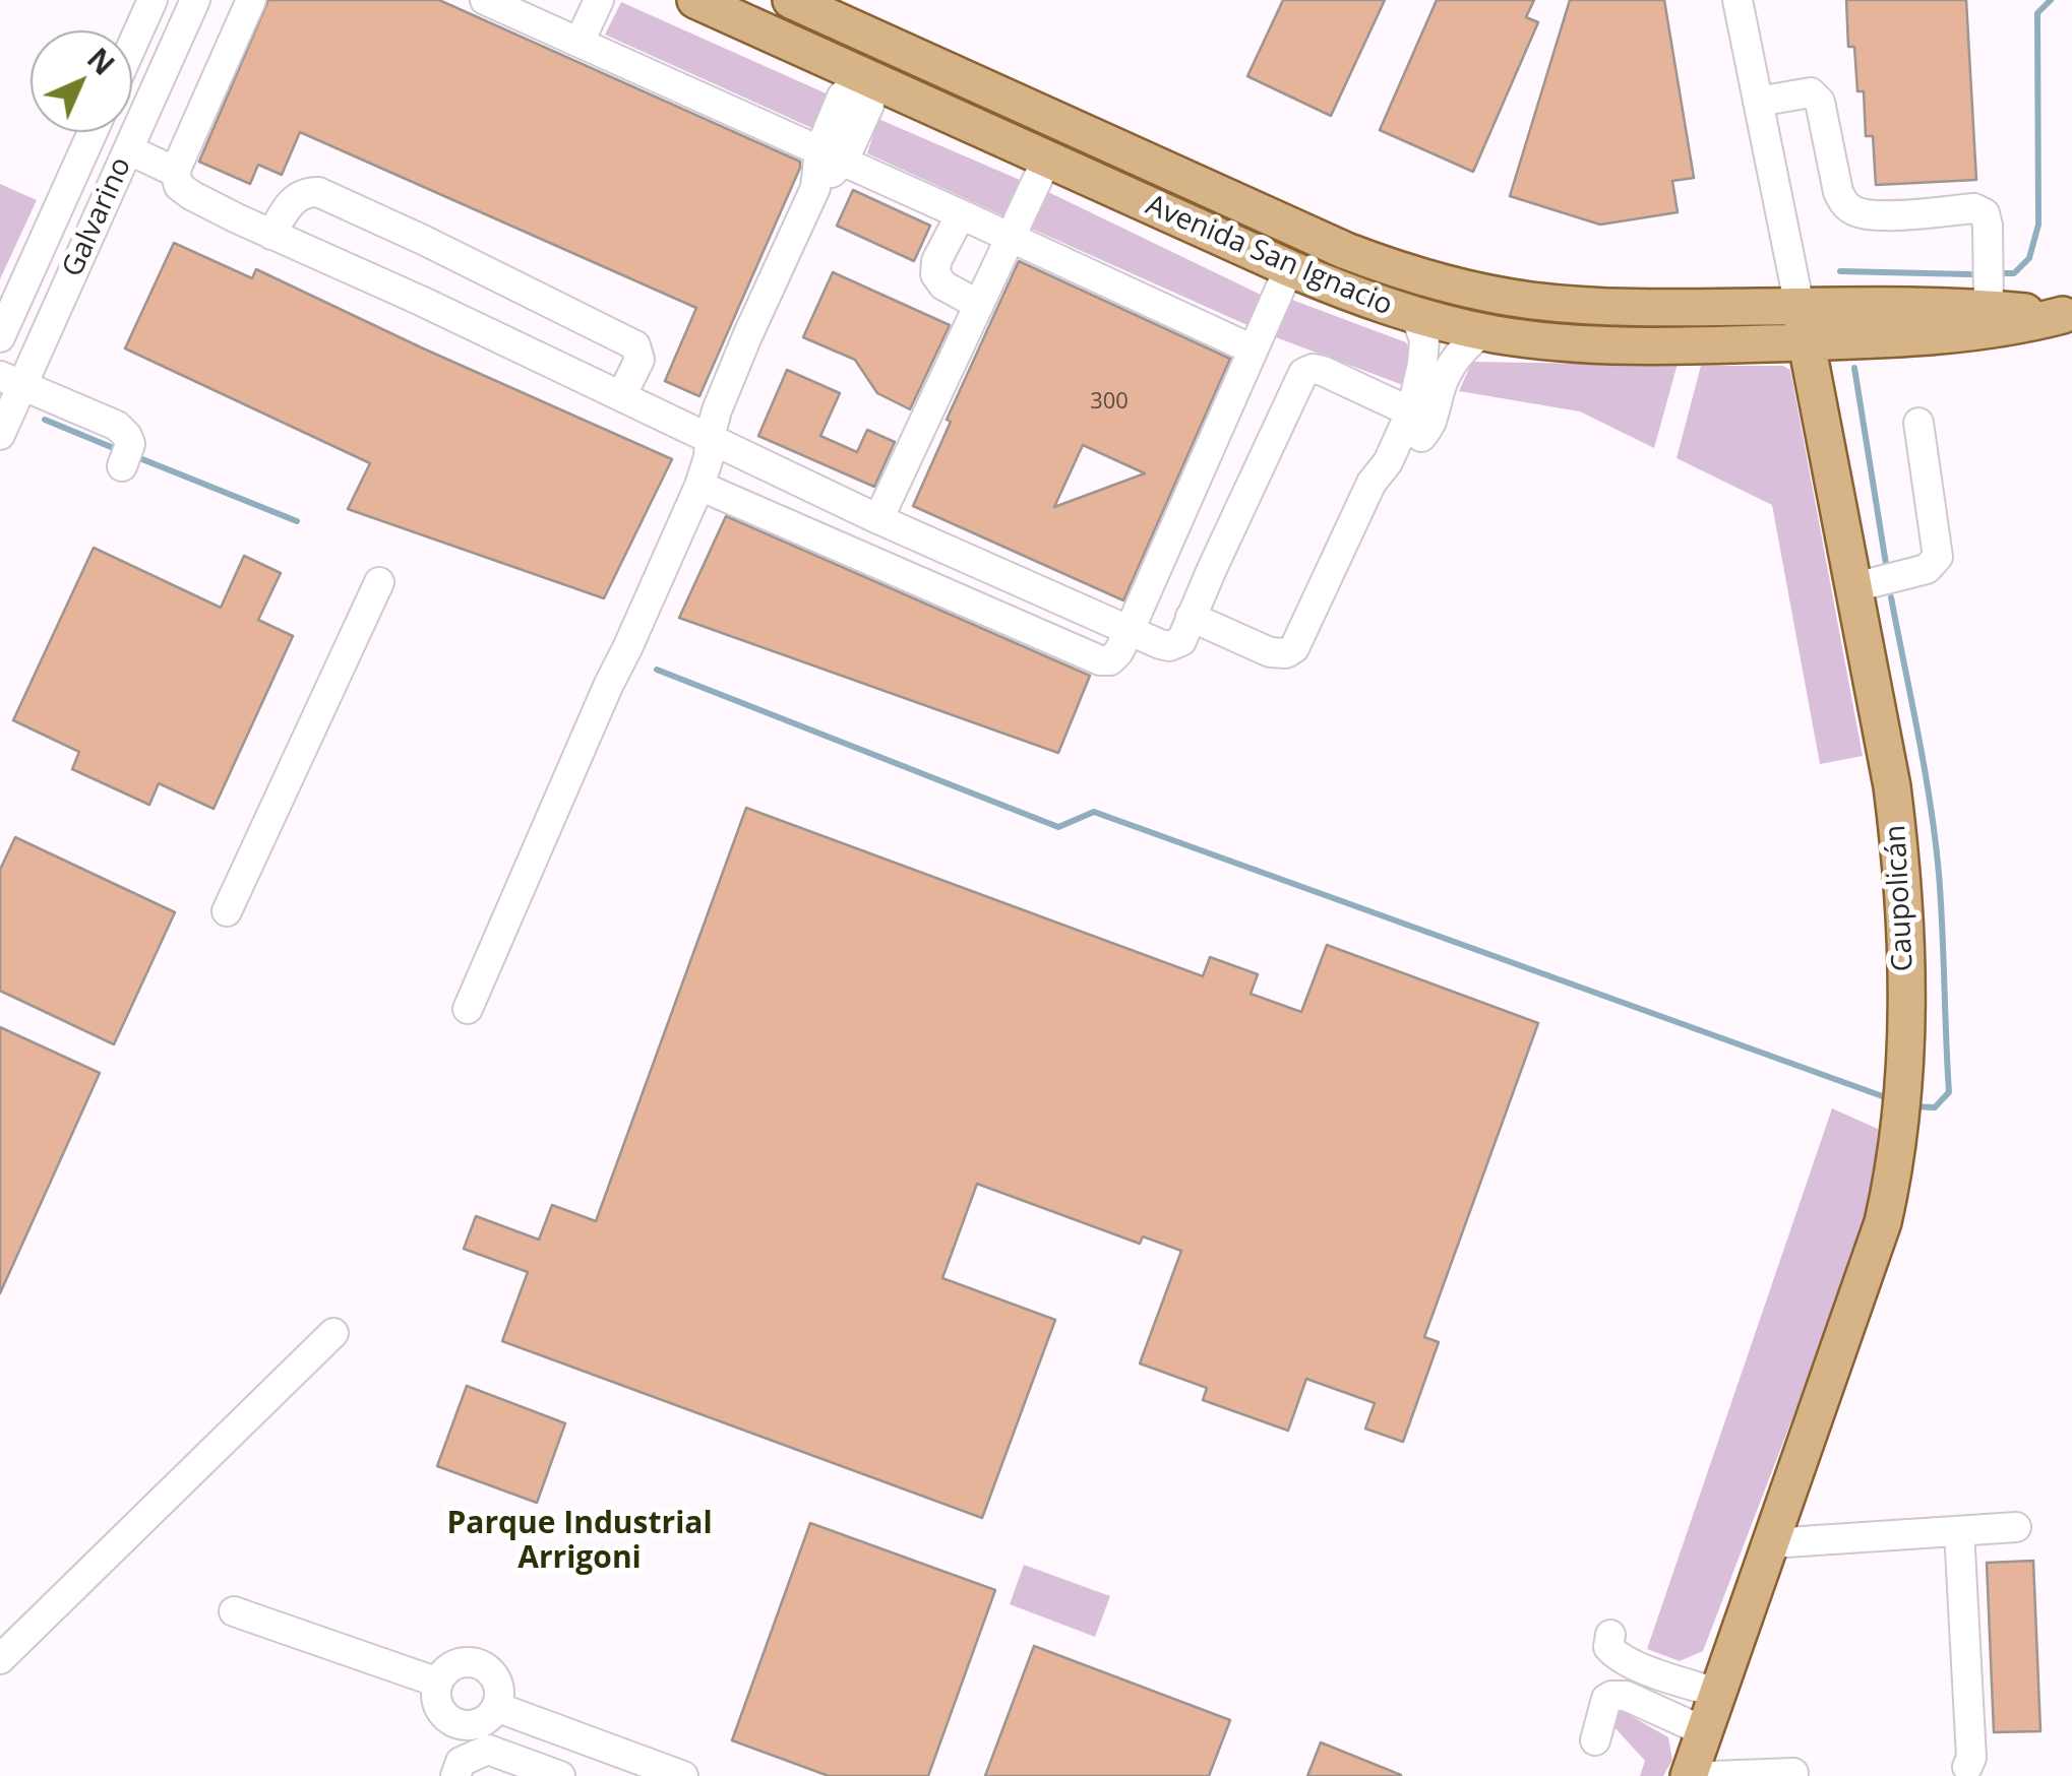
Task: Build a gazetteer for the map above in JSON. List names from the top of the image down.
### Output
{
  "streets": {
    "main road": ["Avenida San Ignacio", "Caupolicán"],
    "street": ["Galvarino"]
  },
  "crossings": [
    ["Avenida San Ignacio", "Caupolicán"]
  ],
  "districts": ["Parque Industrial Arrigoni"],
  "house_numbers": ["300"],
  "north": "top right"
}
